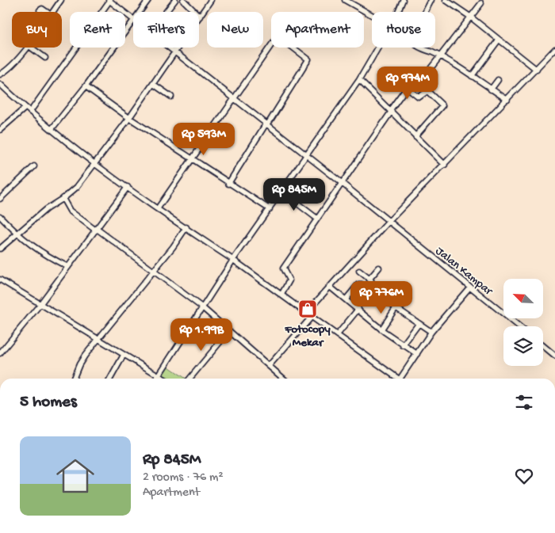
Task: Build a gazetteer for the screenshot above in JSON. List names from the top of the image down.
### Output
{
  "streets": {
    "street": ["Jalan Kampar"]
  },
  "places": {
    "shop": ["Fotocopy Mekar"]
  },
  "north": "top left",
  "page": {
    "chip": [
      "Buy",
      "Rent",
      "Filters",
      "New",
      "Apartment",
      "House"
    ],
    "price": [
      "Rp 974M",
      "Rp 593M",
      "Rp 845M",
      "Rp 776M",
      "Rp 1.99B"
    ],
    "heading": "5 homes",
    "list": [
      {
        "name": "Rp 845M",
        "note": "2 rooms · 76 m² · Apartment"
      }
    ]
  }
}
